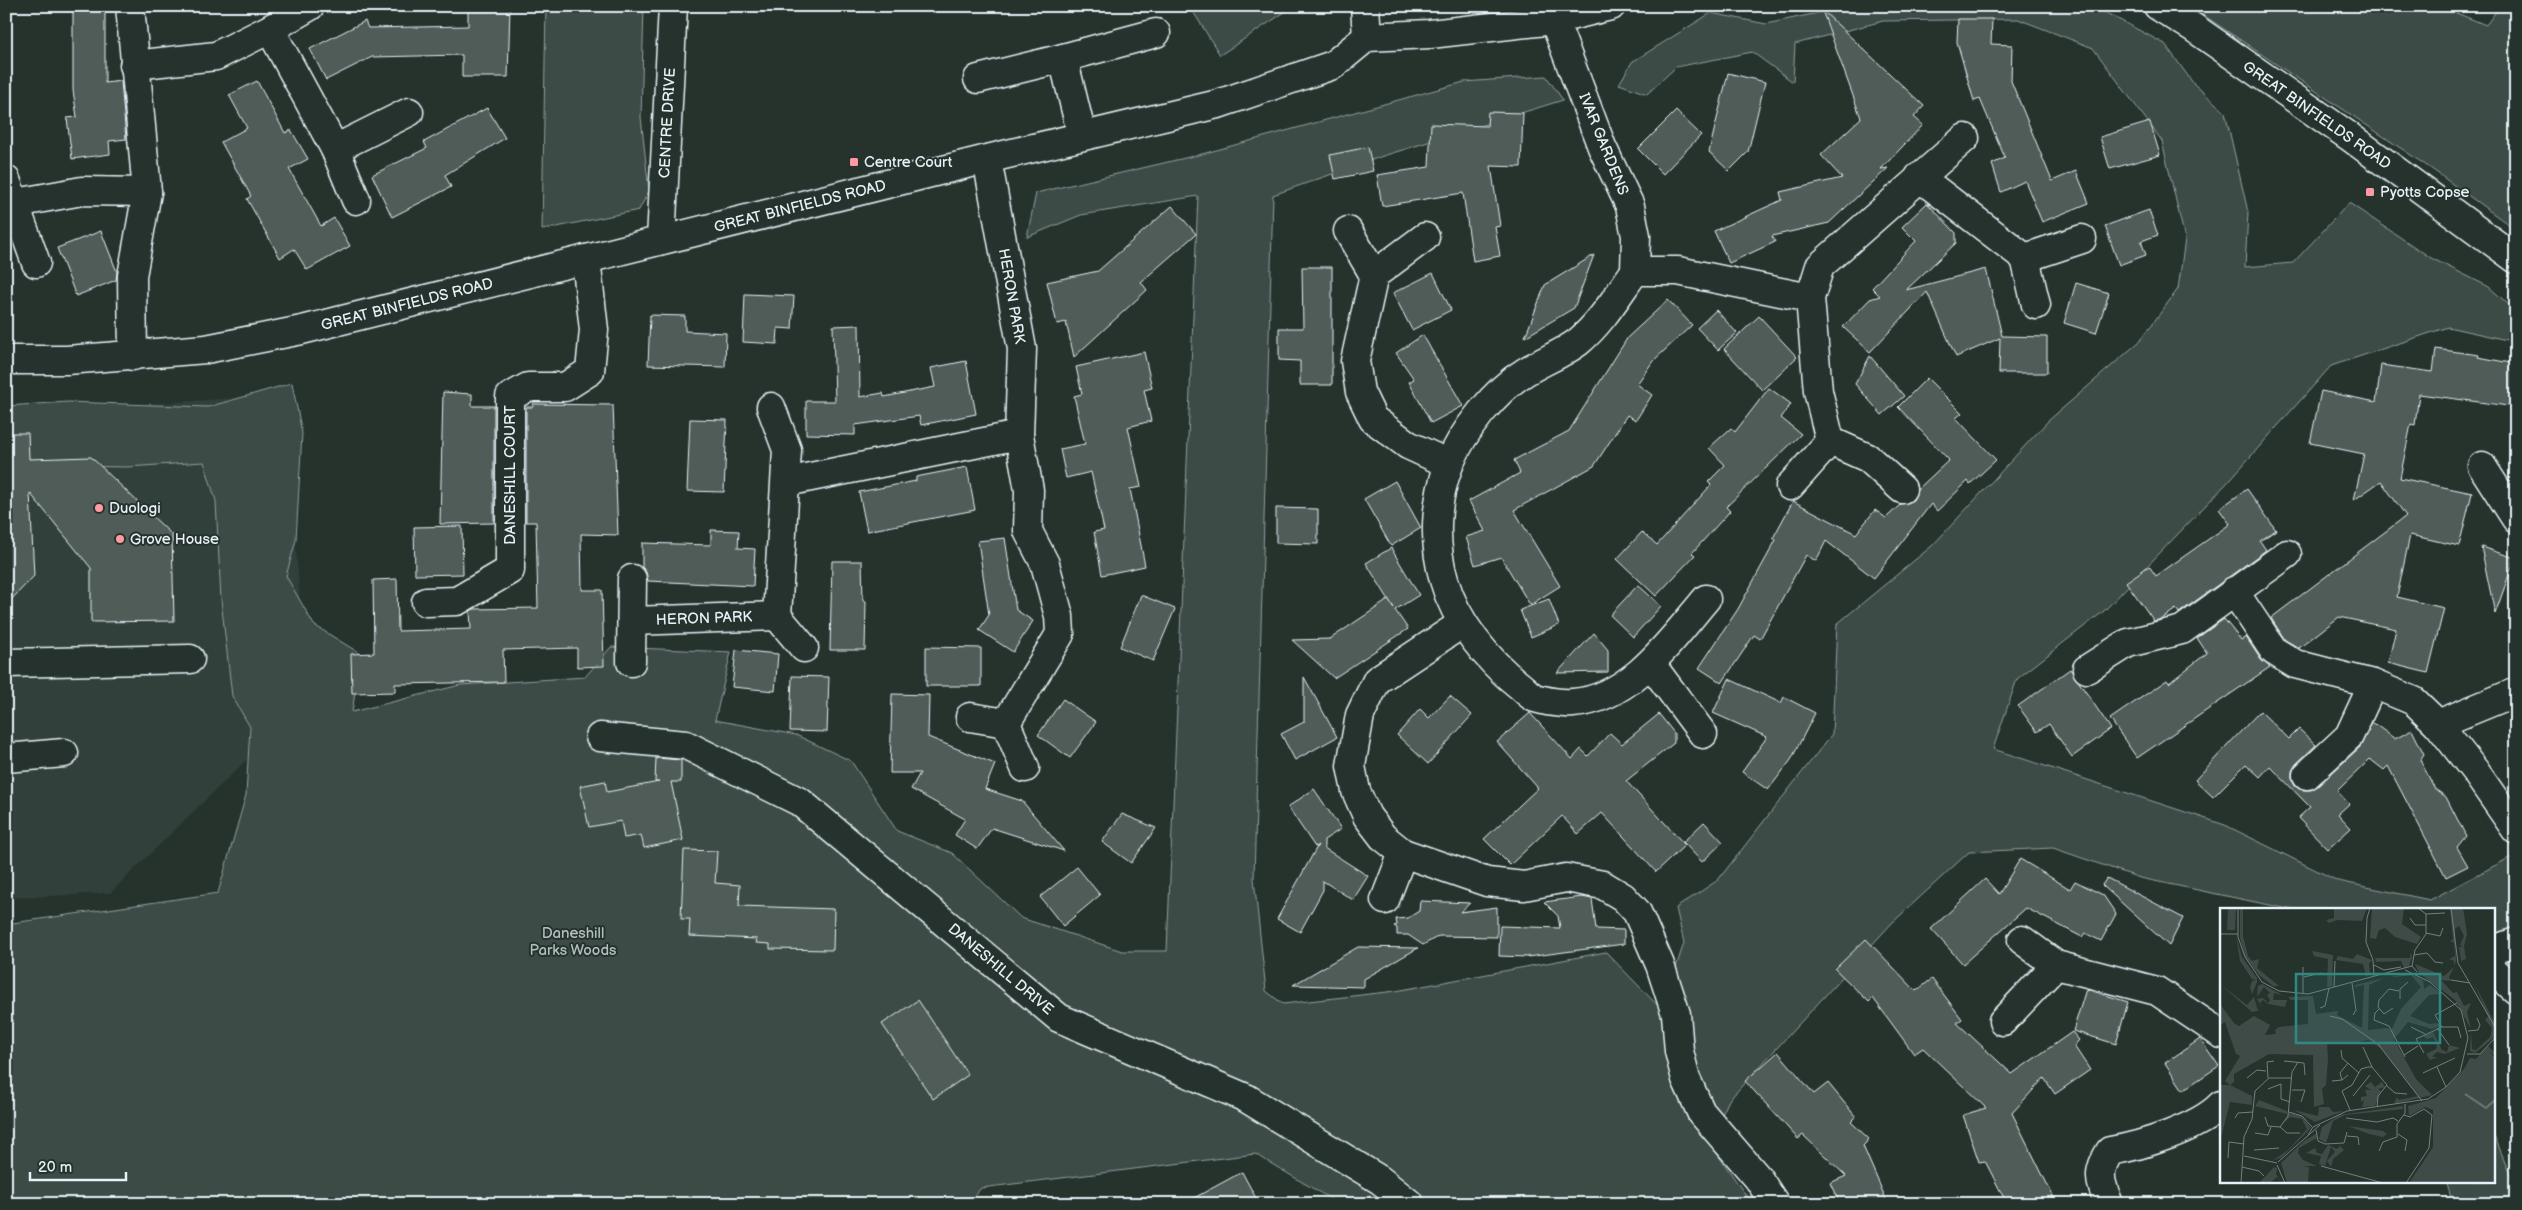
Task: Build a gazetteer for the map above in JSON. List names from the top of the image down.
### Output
{
  "streets": {
    "street": [
      "GREAT BINFIELDS ROAD",
      "CENTRE DRIVE",
      "IVAR GARDENS",
      "HERON PARK",
      "DANESHILL COURT",
      "DANESHILL DRIVE"
    ]
  },
  "crossings": [
    ["GREAT BINFIELDS ROAD", "CENTRE DRIVE"],
    ["GREAT BINFIELDS ROAD", "HERON PARK"],
    ["GREAT BINFIELDS ROAD", "DANESHILL COURT"]
  ],
  "parks": ["Daneshill Parks Woods"],
  "places": {
    "transit": ["Centre Court", "Pyotts Copse"],
    "other": ["Duologi", "Grove House"]
  },
  "scale_bar": "20 m"
}
